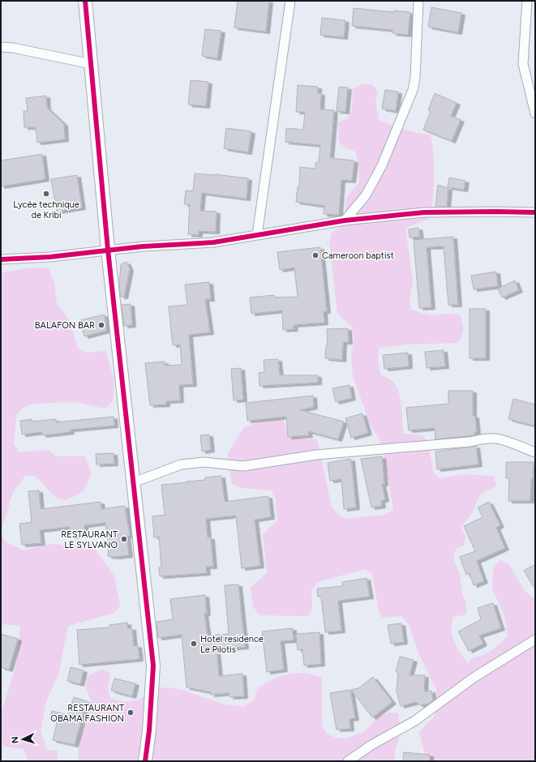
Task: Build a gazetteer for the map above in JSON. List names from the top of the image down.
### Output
{
  "places": [
    "Lycée technique de Kribi",
    "Cameroon baptist",
    "BALAFON BAR",
    "RESTAURANT LE SYLVANO",
    "Hotel residence Le Pilotis",
    "RESTAURANT OBAMA FASHION"
  ],
  "north": "left"
}
